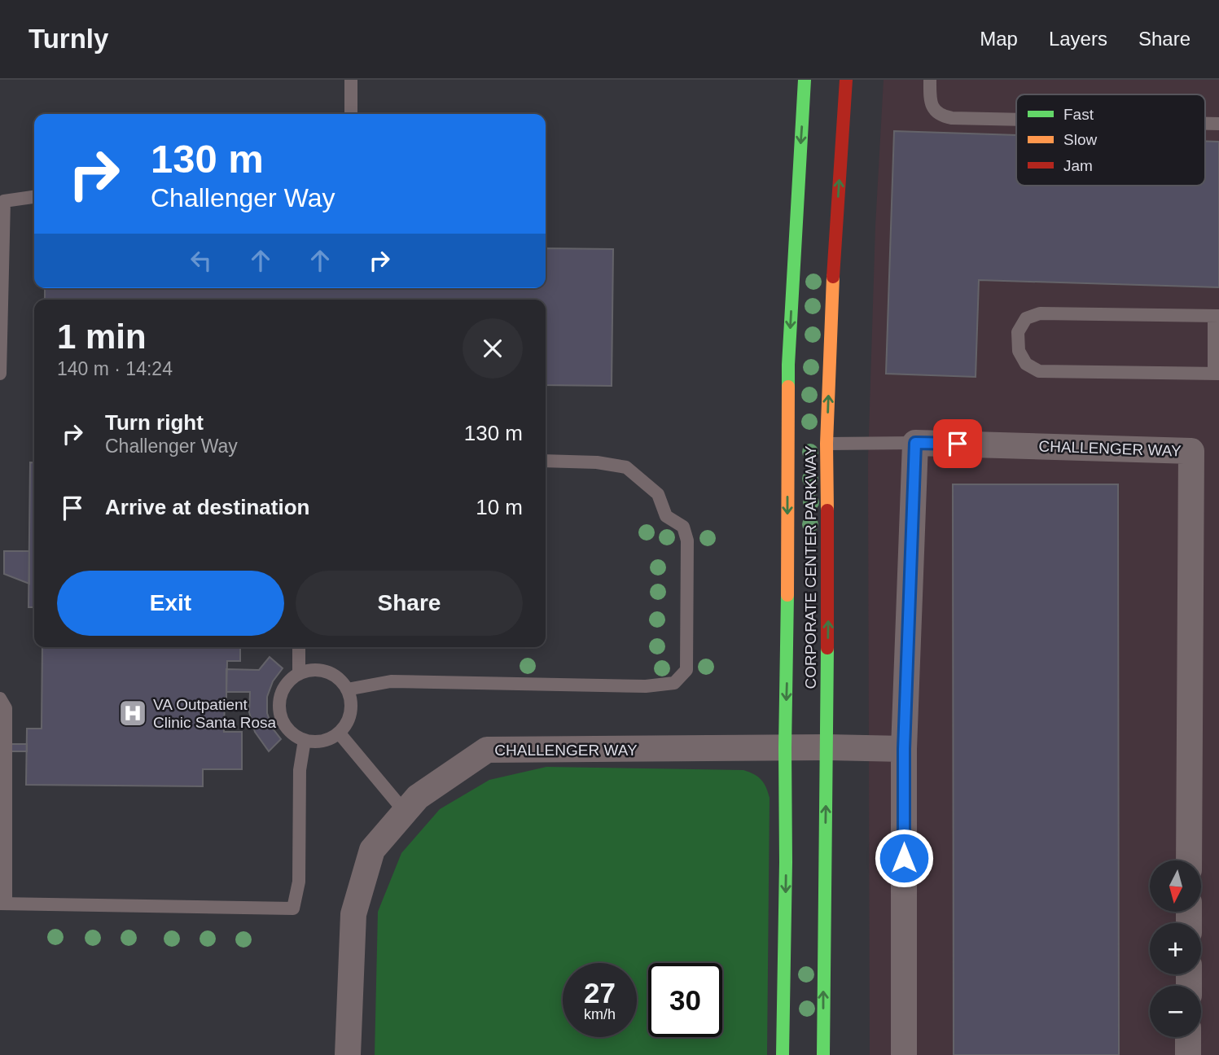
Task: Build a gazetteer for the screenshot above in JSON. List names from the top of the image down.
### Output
{
  "streets": {
    "street": ["CHALLENGER WAY", "CORPORATE CENTER PARKWAY"]
  },
  "crossings": [
    ["CHALLENGER WAY", "CORPORATE CENTER PARKWAY"]
  ],
  "places": {
    "hospital": ["VA Outpatient Clinic Santa Rosa"]
  },
  "legend": ["Fast", "Slow", "Jam"],
  "north": "bottom",
  "page": {
    "header": "Turnly",
    "nav": ["Map", "Layers", "Share"],
    "turn": ["130 m", "Challenger Way"],
    "heading": ["1 min", "140 m · 14:24"],
    "list": [
      {
        "name": "Turn right",
        "note": "Challenger Way",
        "value": "130 m"
      },
      {
        "name": "Arrive at destination",
        "value": "10 m"
      }
    ],
    "buttons": ["Exit", "Share"],
    "map_buttons": ["+", "−"],
    "speed": "27 km/h",
    "limit": "30"
  }
}
